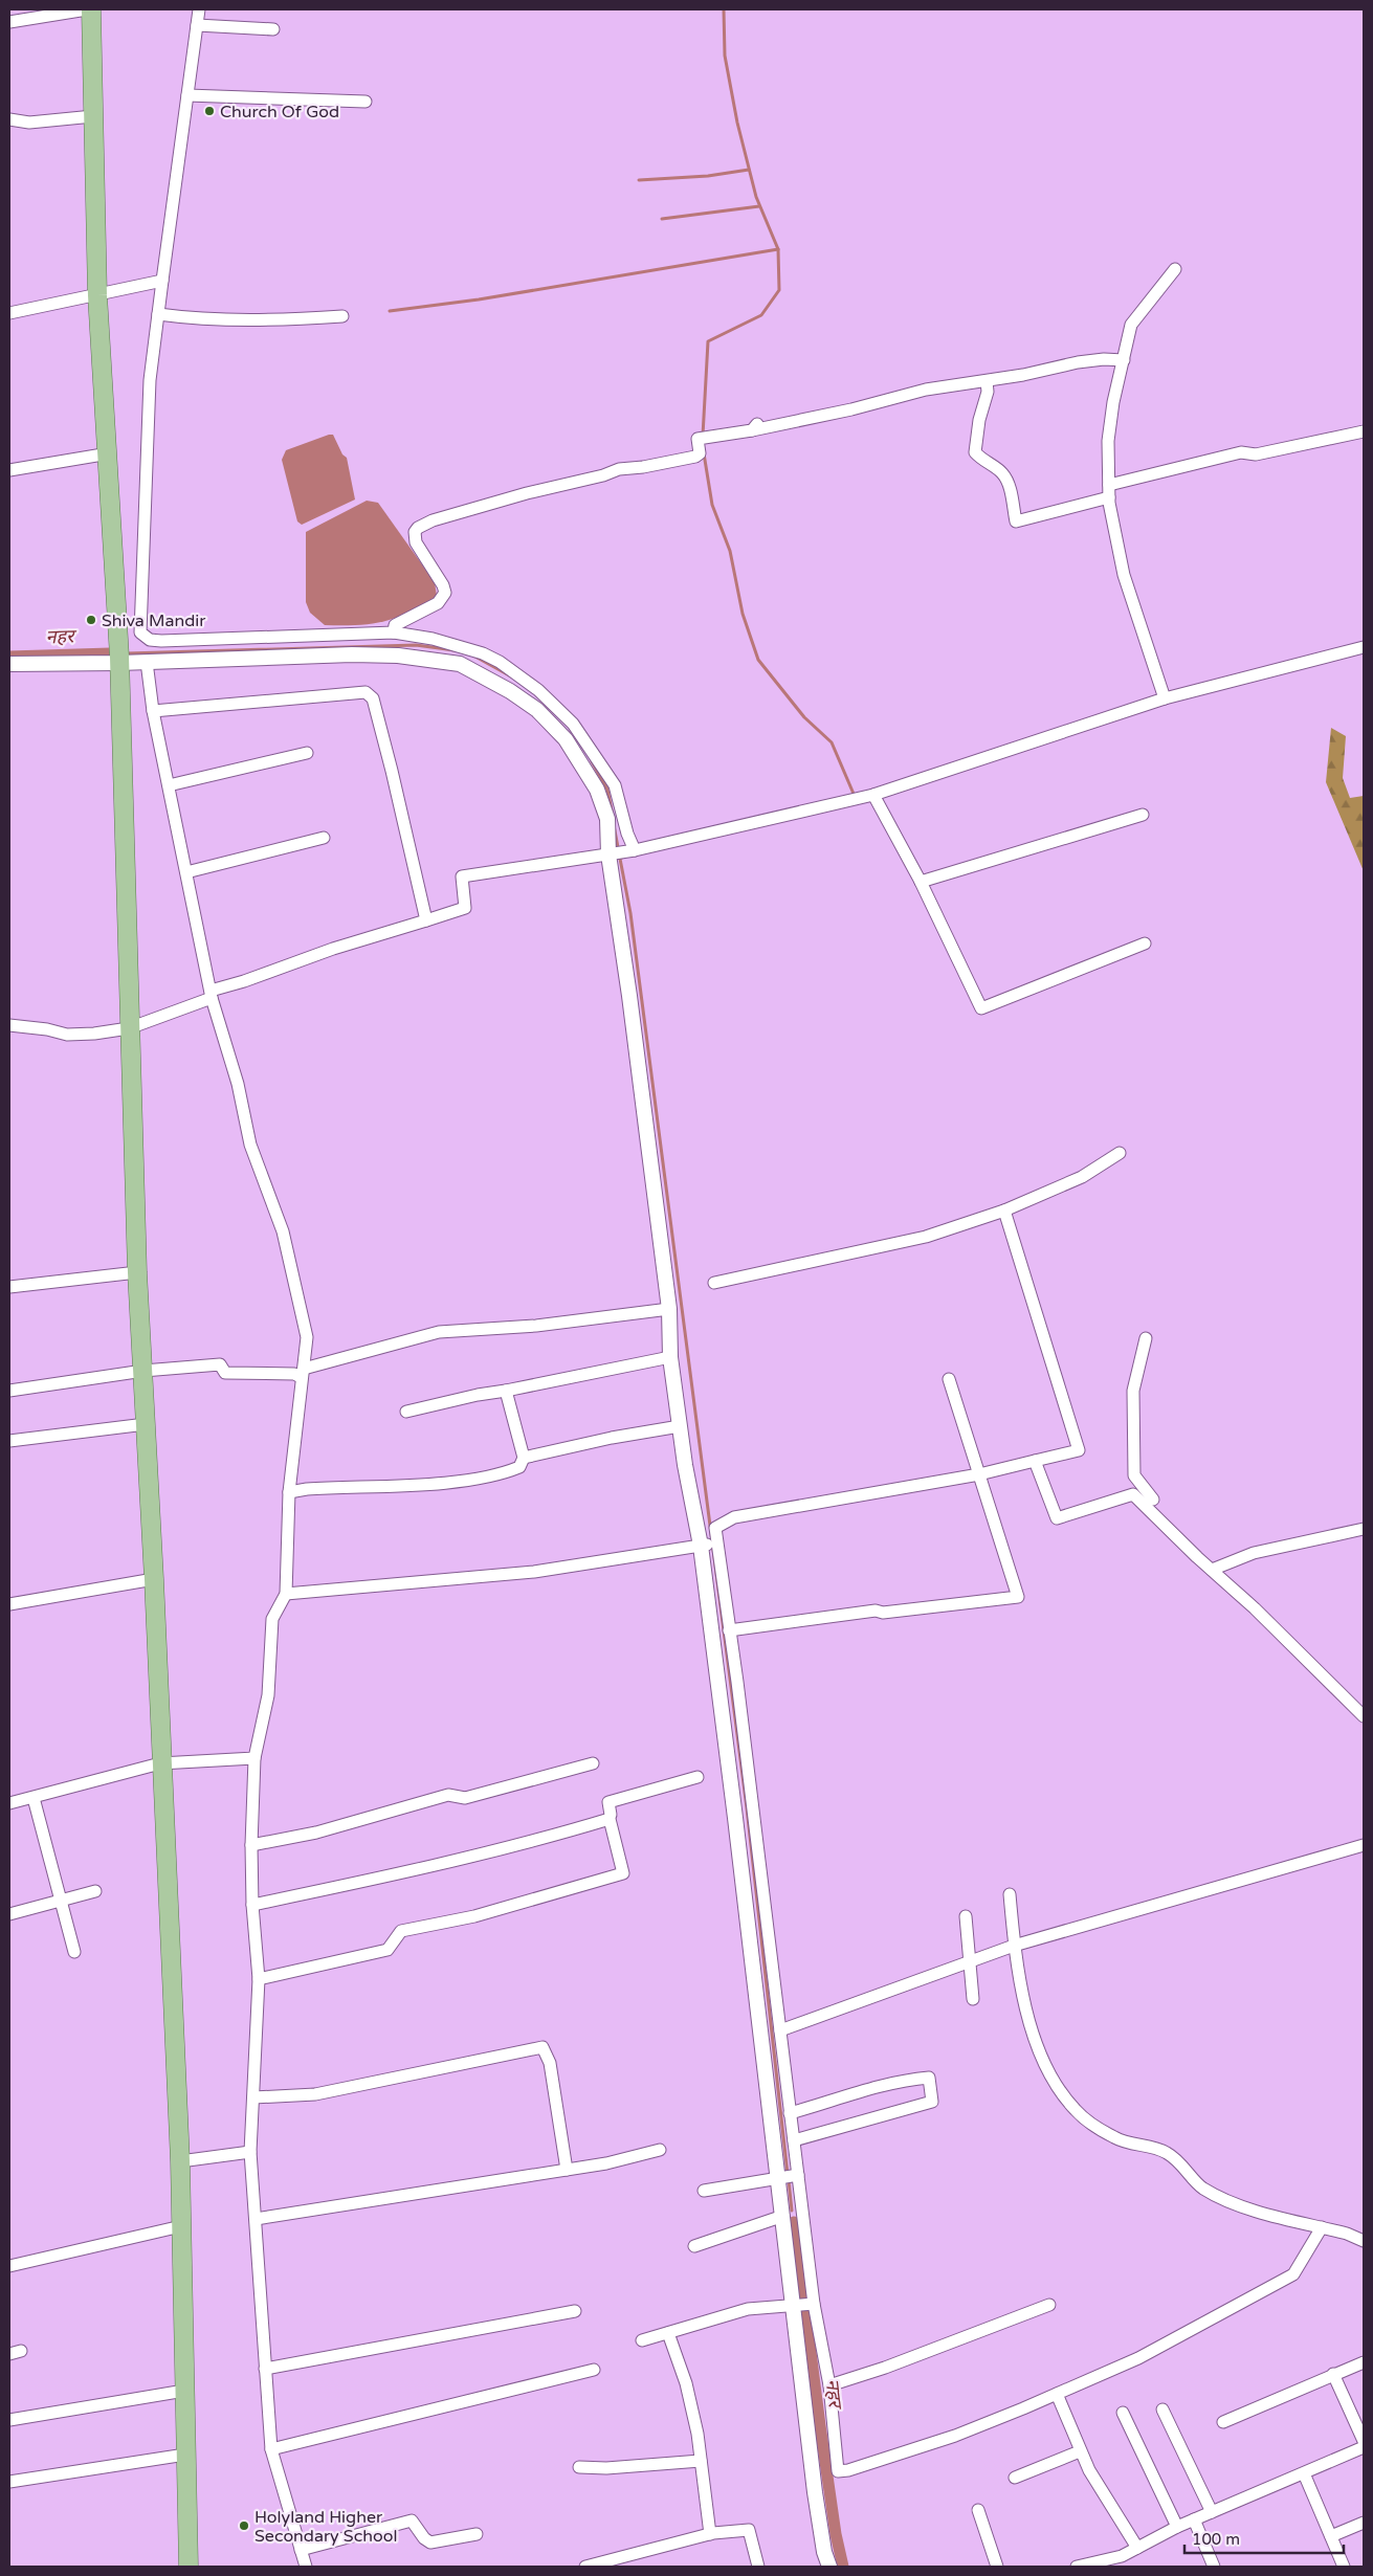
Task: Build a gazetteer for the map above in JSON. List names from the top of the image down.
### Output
{
  "water": ["नहर"],
  "places": ["Church Of God", "Shiva Mandir", "Holyland Higher Secondary School"],
  "scale_bar": "100 m"
}
